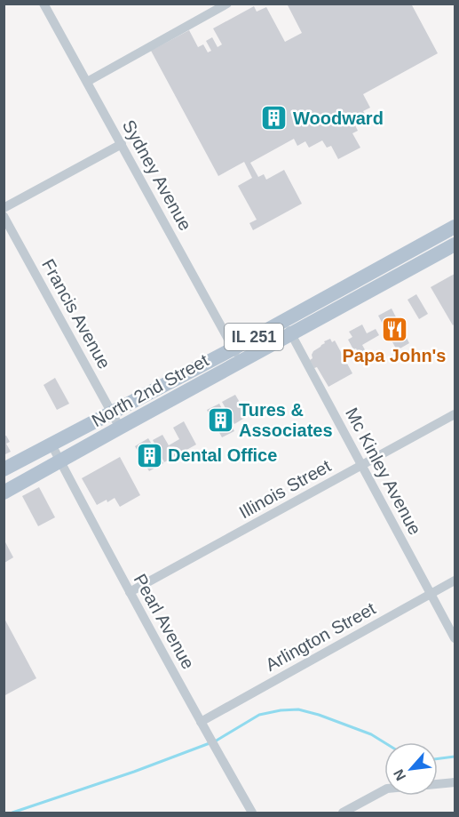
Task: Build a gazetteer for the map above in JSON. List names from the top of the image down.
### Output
{
  "streets": {
    "main road": ["IL 251", "North 2nd Street"],
    "street": [
      "Sydney Avenue",
      "Francis Avenue",
      "Mc Kinley Avenue",
      "Illinois Street",
      "Pearl Avenue",
      "Arlington Street"
    ]
  },
  "crossings": [
    ["Sydney Avenue", "North 2nd Street"],
    ["Francis Avenue", "North 2nd Street"],
    ["North 2nd Street", "Mc Kinley Avenue"],
    ["North 2nd Street", "Pearl Avenue"],
    ["Mc Kinley Avenue", "Illinois Street"],
    ["Mc Kinley Avenue", "Arlington Street"],
    ["Illinois Street", "Pearl Avenue"],
    ["Pearl Avenue", "Arlington Street"]
  ],
  "places": {
    "building": ["Woodward", "Tures & Associates", "Dental Office"],
    "restaurant": ["Papa John's"]
  },
  "north": "bottom left"
}
